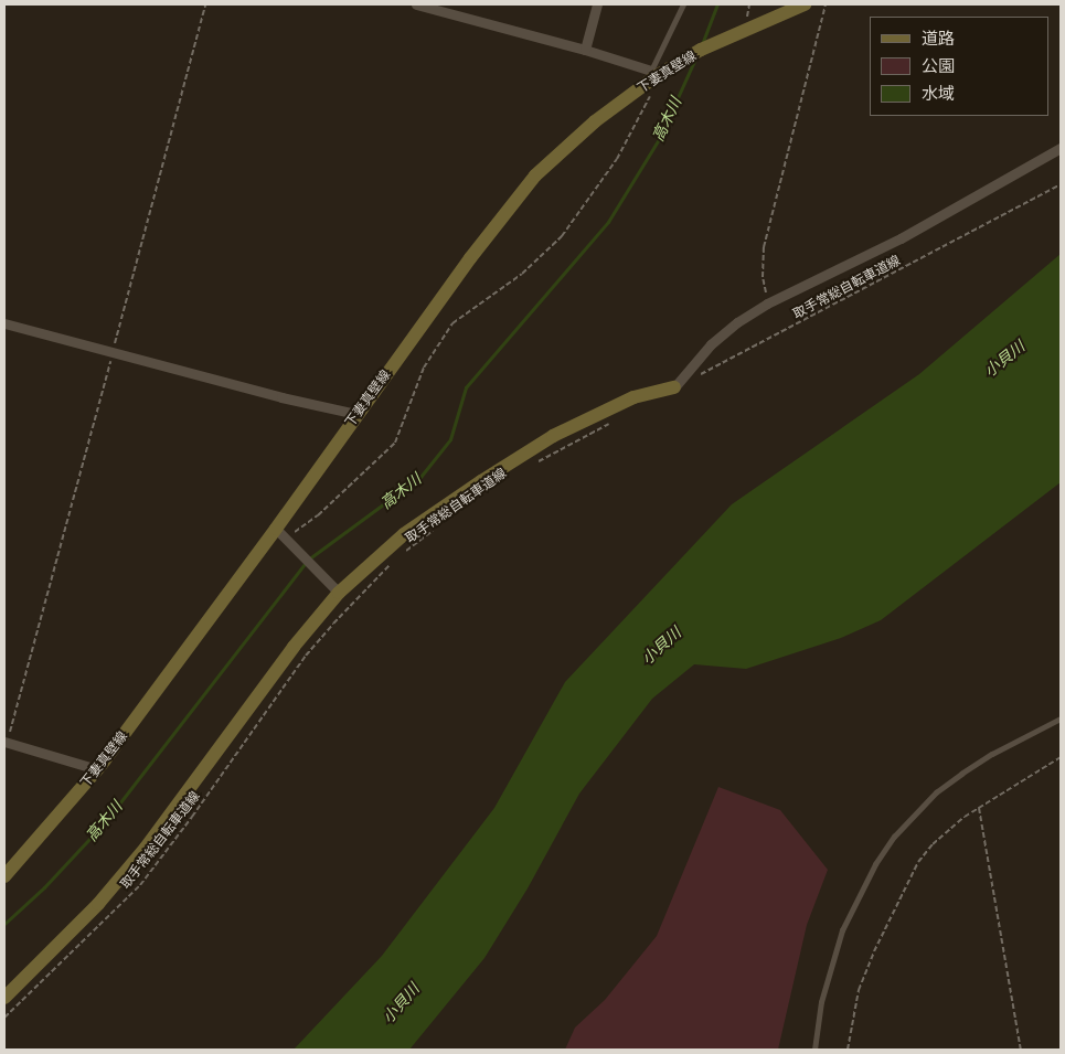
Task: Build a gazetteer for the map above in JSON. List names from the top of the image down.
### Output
{
  "streets": {
    "main road": ["下妻真壁線"],
    "path": ["取手常総自転車道線"]
  },
  "water": ["高木川", "小貝川"],
  "legend": ["道路", "公園", "水域"]
}
